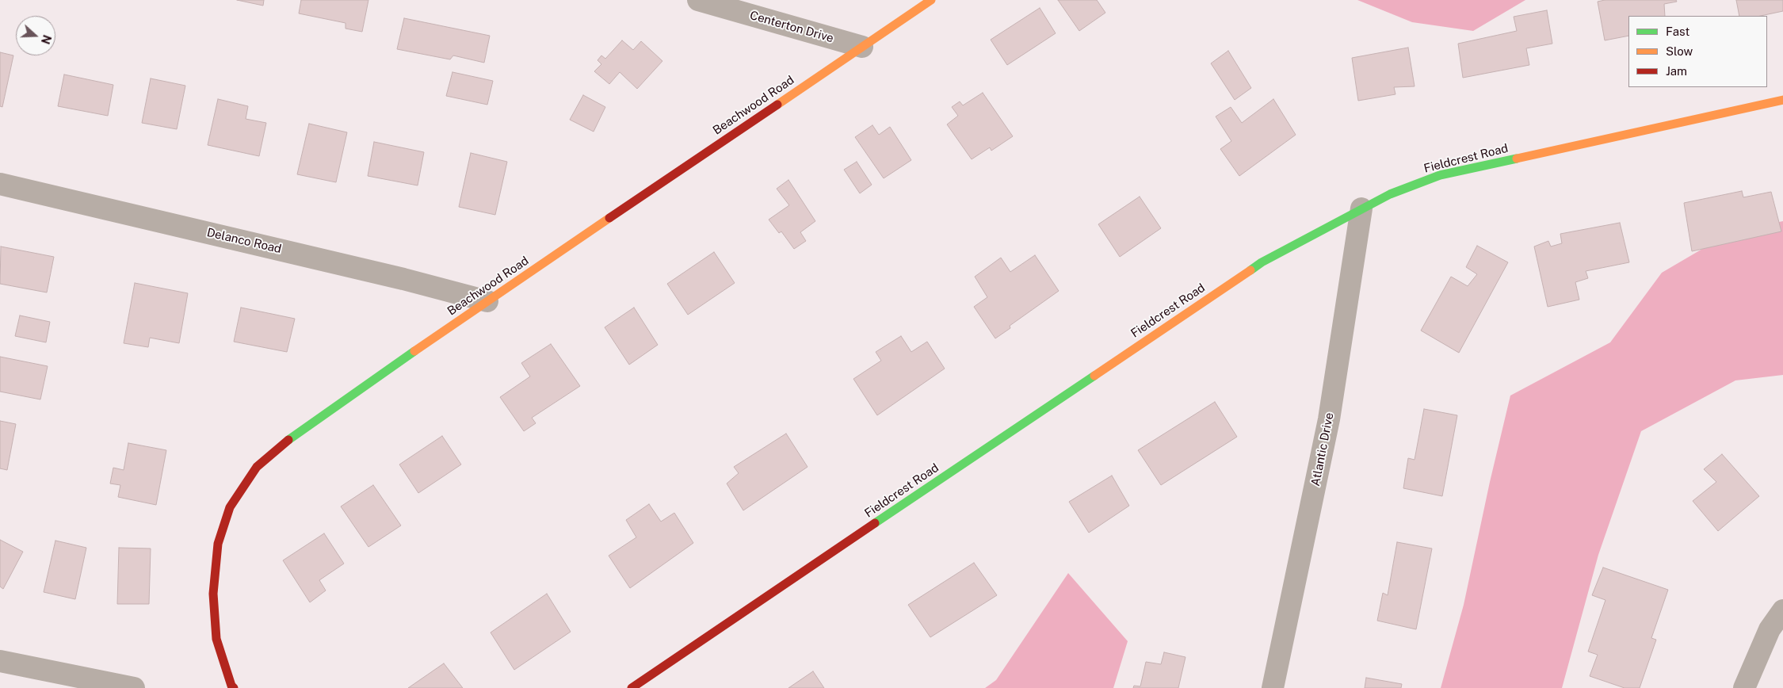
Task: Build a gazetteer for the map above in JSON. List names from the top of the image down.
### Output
{
  "streets": {
    "street": [
      "Centerton Drive",
      "Beachwood Road",
      "Fieldcrest Road",
      "Delanco Road",
      "Atlantic Drive"
    ]
  },
  "crossings": [
    ["Centerton Drive", "Beachwood Road"],
    ["Beachwood Road", "Delanco Road"],
    ["Fieldcrest Road", "Atlantic Drive"]
  ],
  "legend": ["Fast", "Slow", "Jam"],
  "north": "right"
}
